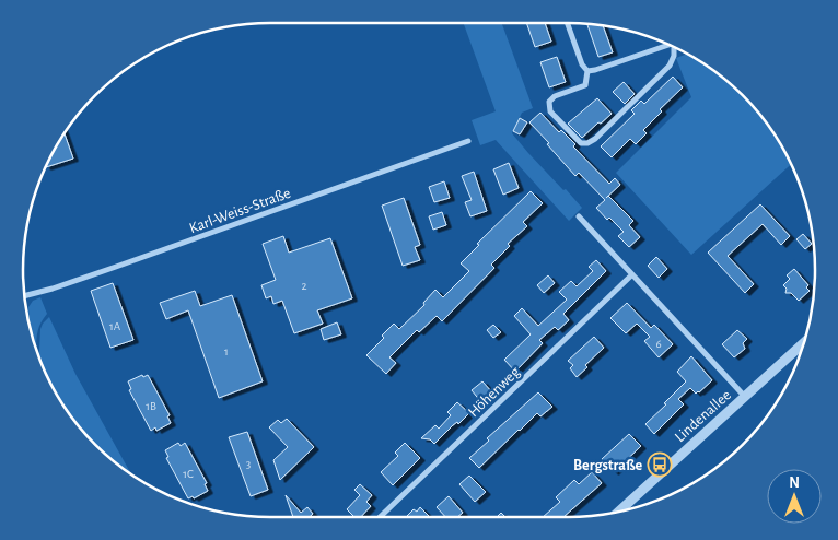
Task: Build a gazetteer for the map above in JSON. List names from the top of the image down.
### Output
{
  "streets": {
    "street": ["Karl-Weiss-Straße", "Höhenweg", "Lindenallee"]
  },
  "places": {
    "bus stop": ["Bergstraße"]
  },
  "house_numbers": [
    "2",
    "1A",
    "6",
    "1",
    "1B",
    "3",
    "1C"
  ],
  "north": "top"
}
